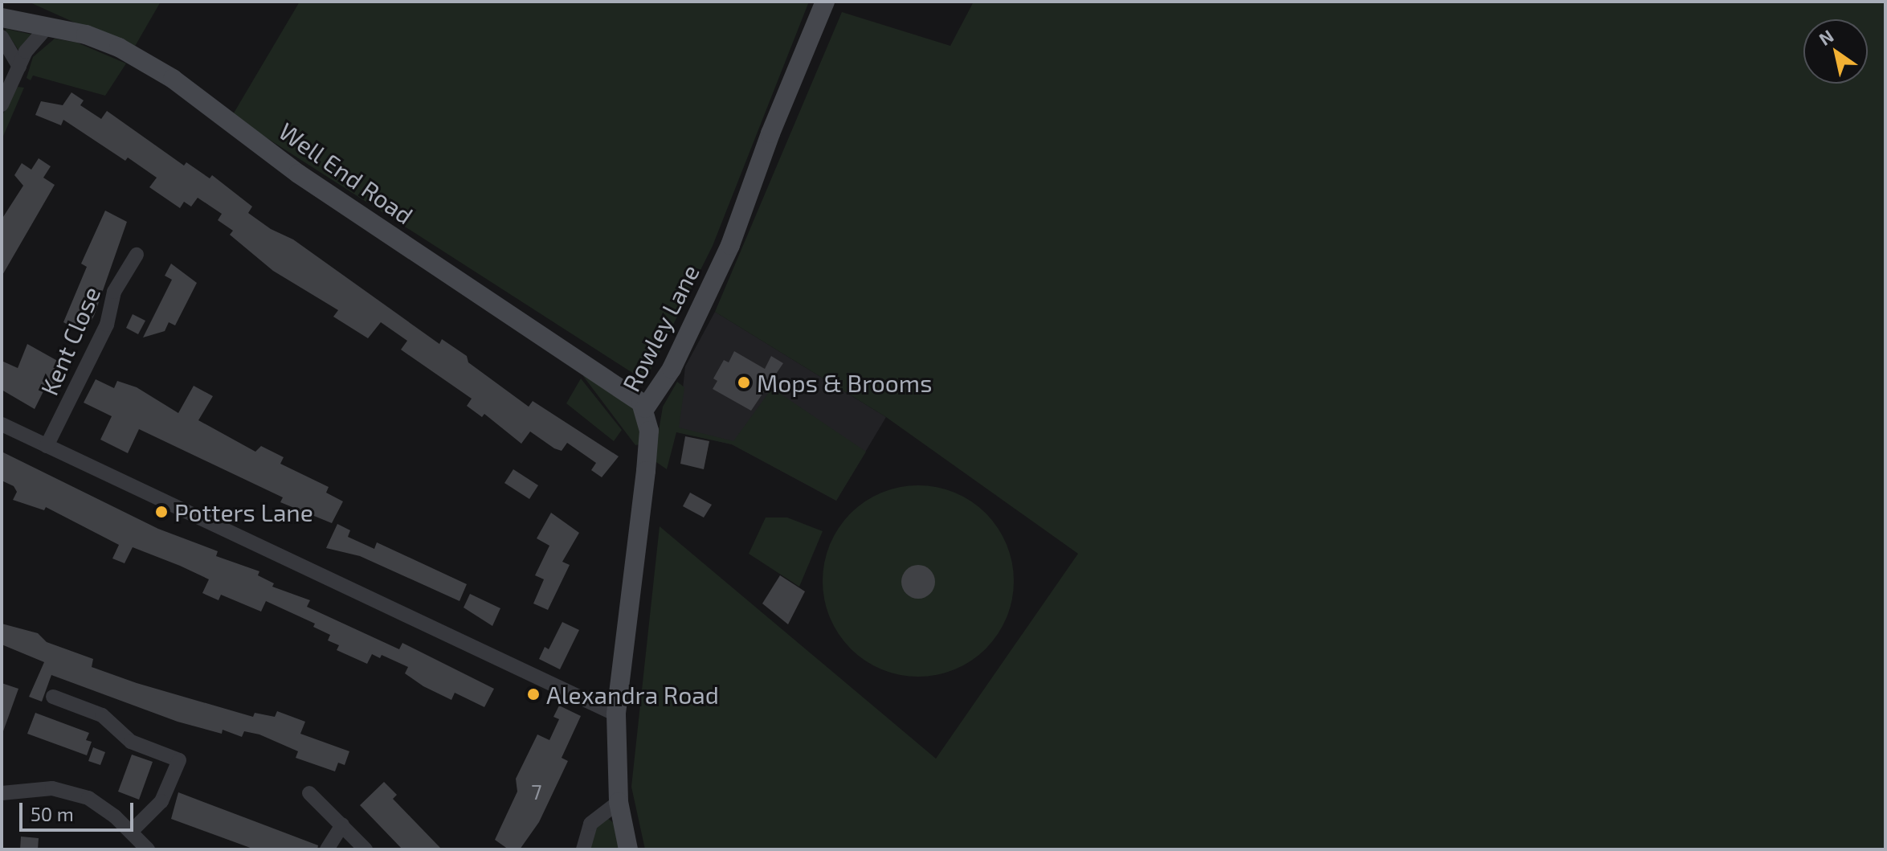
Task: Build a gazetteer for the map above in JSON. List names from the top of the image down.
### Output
{
  "streets": {
    "street": ["Well End Road", "Rowley Lane", "Kent Close"]
  },
  "crossings": [
    ["Well End Road", "Rowley Lane"]
  ],
  "places": ["Mops & Brooms", "Potters Lane", "Alexandra Road"],
  "house_numbers": ["7"],
  "scale_bar": "50 m",
  "north": "top left"
}
